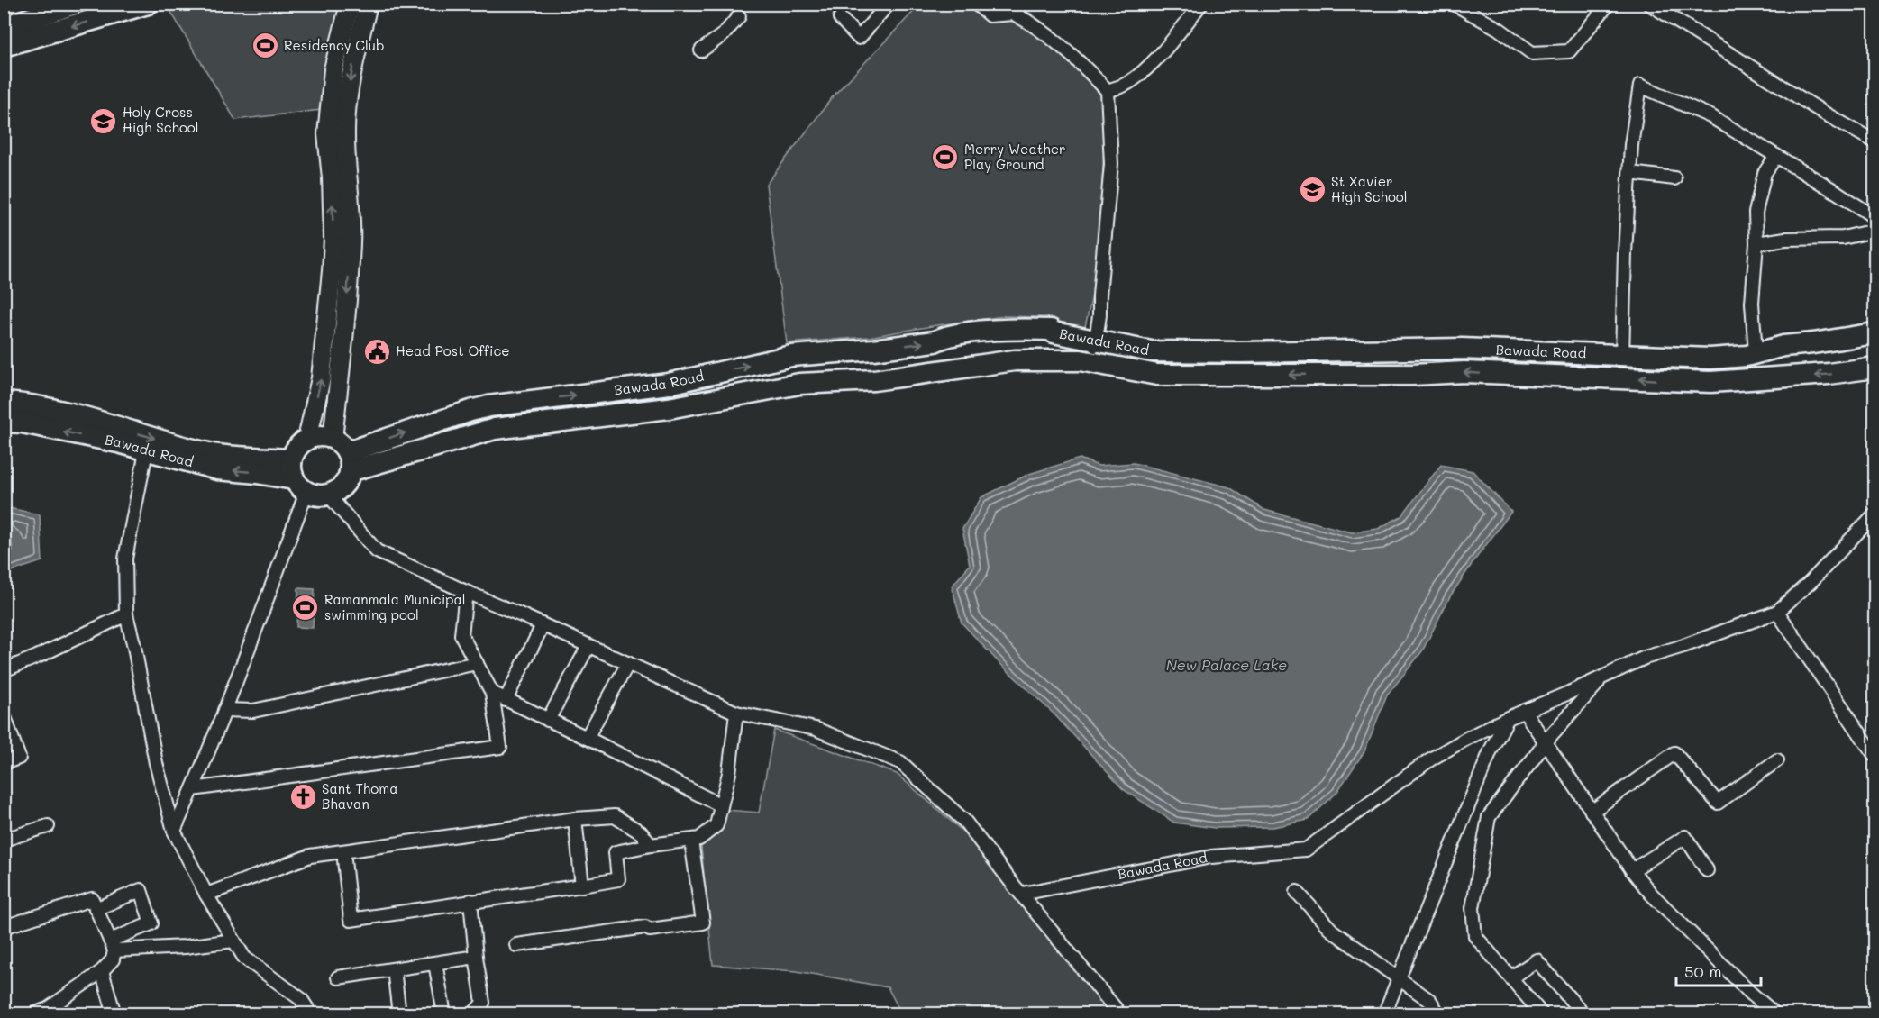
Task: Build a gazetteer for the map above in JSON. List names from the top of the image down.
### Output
{
  "streets": {
    "main road": ["Bawada Road"]
  },
  "water": ["New Palace Lake"],
  "places": {
    "sports": ["Residency Club", "Merry Weather Play Ground", "Ramanmala Municipal swimming pool"],
    "school or university": ["Holy Cross High School", "St Xavier High School"],
    "public building": ["Head Post Office"],
    "church": ["Sant Thoma Bhavan"]
  },
  "scale_bar": "50 m"
}
